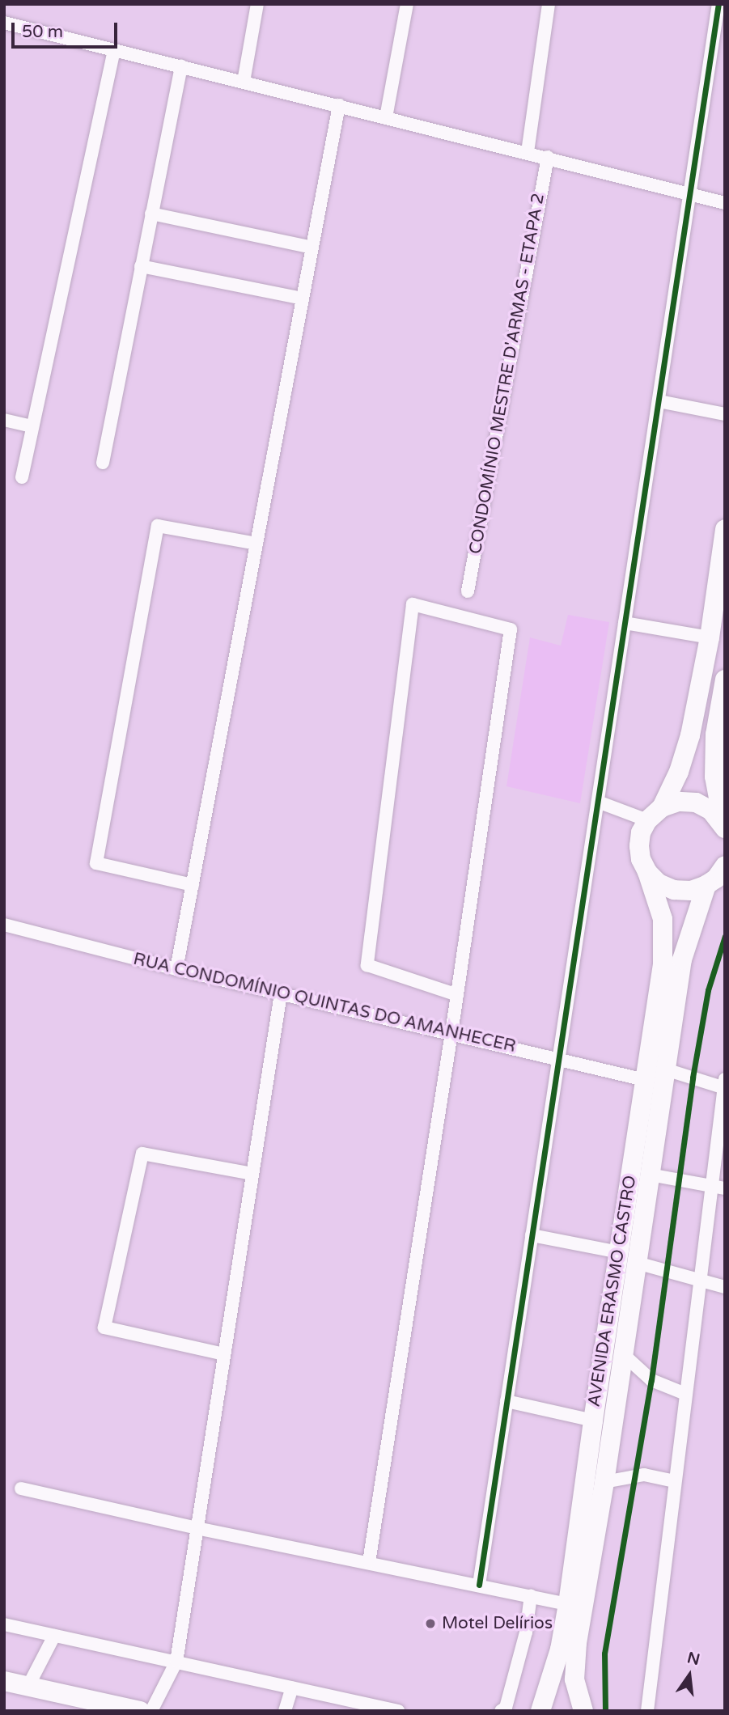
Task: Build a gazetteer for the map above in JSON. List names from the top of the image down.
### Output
{
  "streets": {
    "main road": ["AVENIDA ERASMO CASTRO"],
    "street": ["CONDOMÍNIO MESTRE D'ARMAS - ETAPA 2", "RUA CONDOMÍNIO QUINTAS DO AMANHECER"]
  },
  "crossings": [
    ["RUA CONDOMÍNIO QUINTAS DO AMANHECER", "AVENIDA ERASMO CASTRO"]
  ],
  "places": ["Motel Delírios"],
  "scale_bar": "50 m",
  "north": "top"
}
